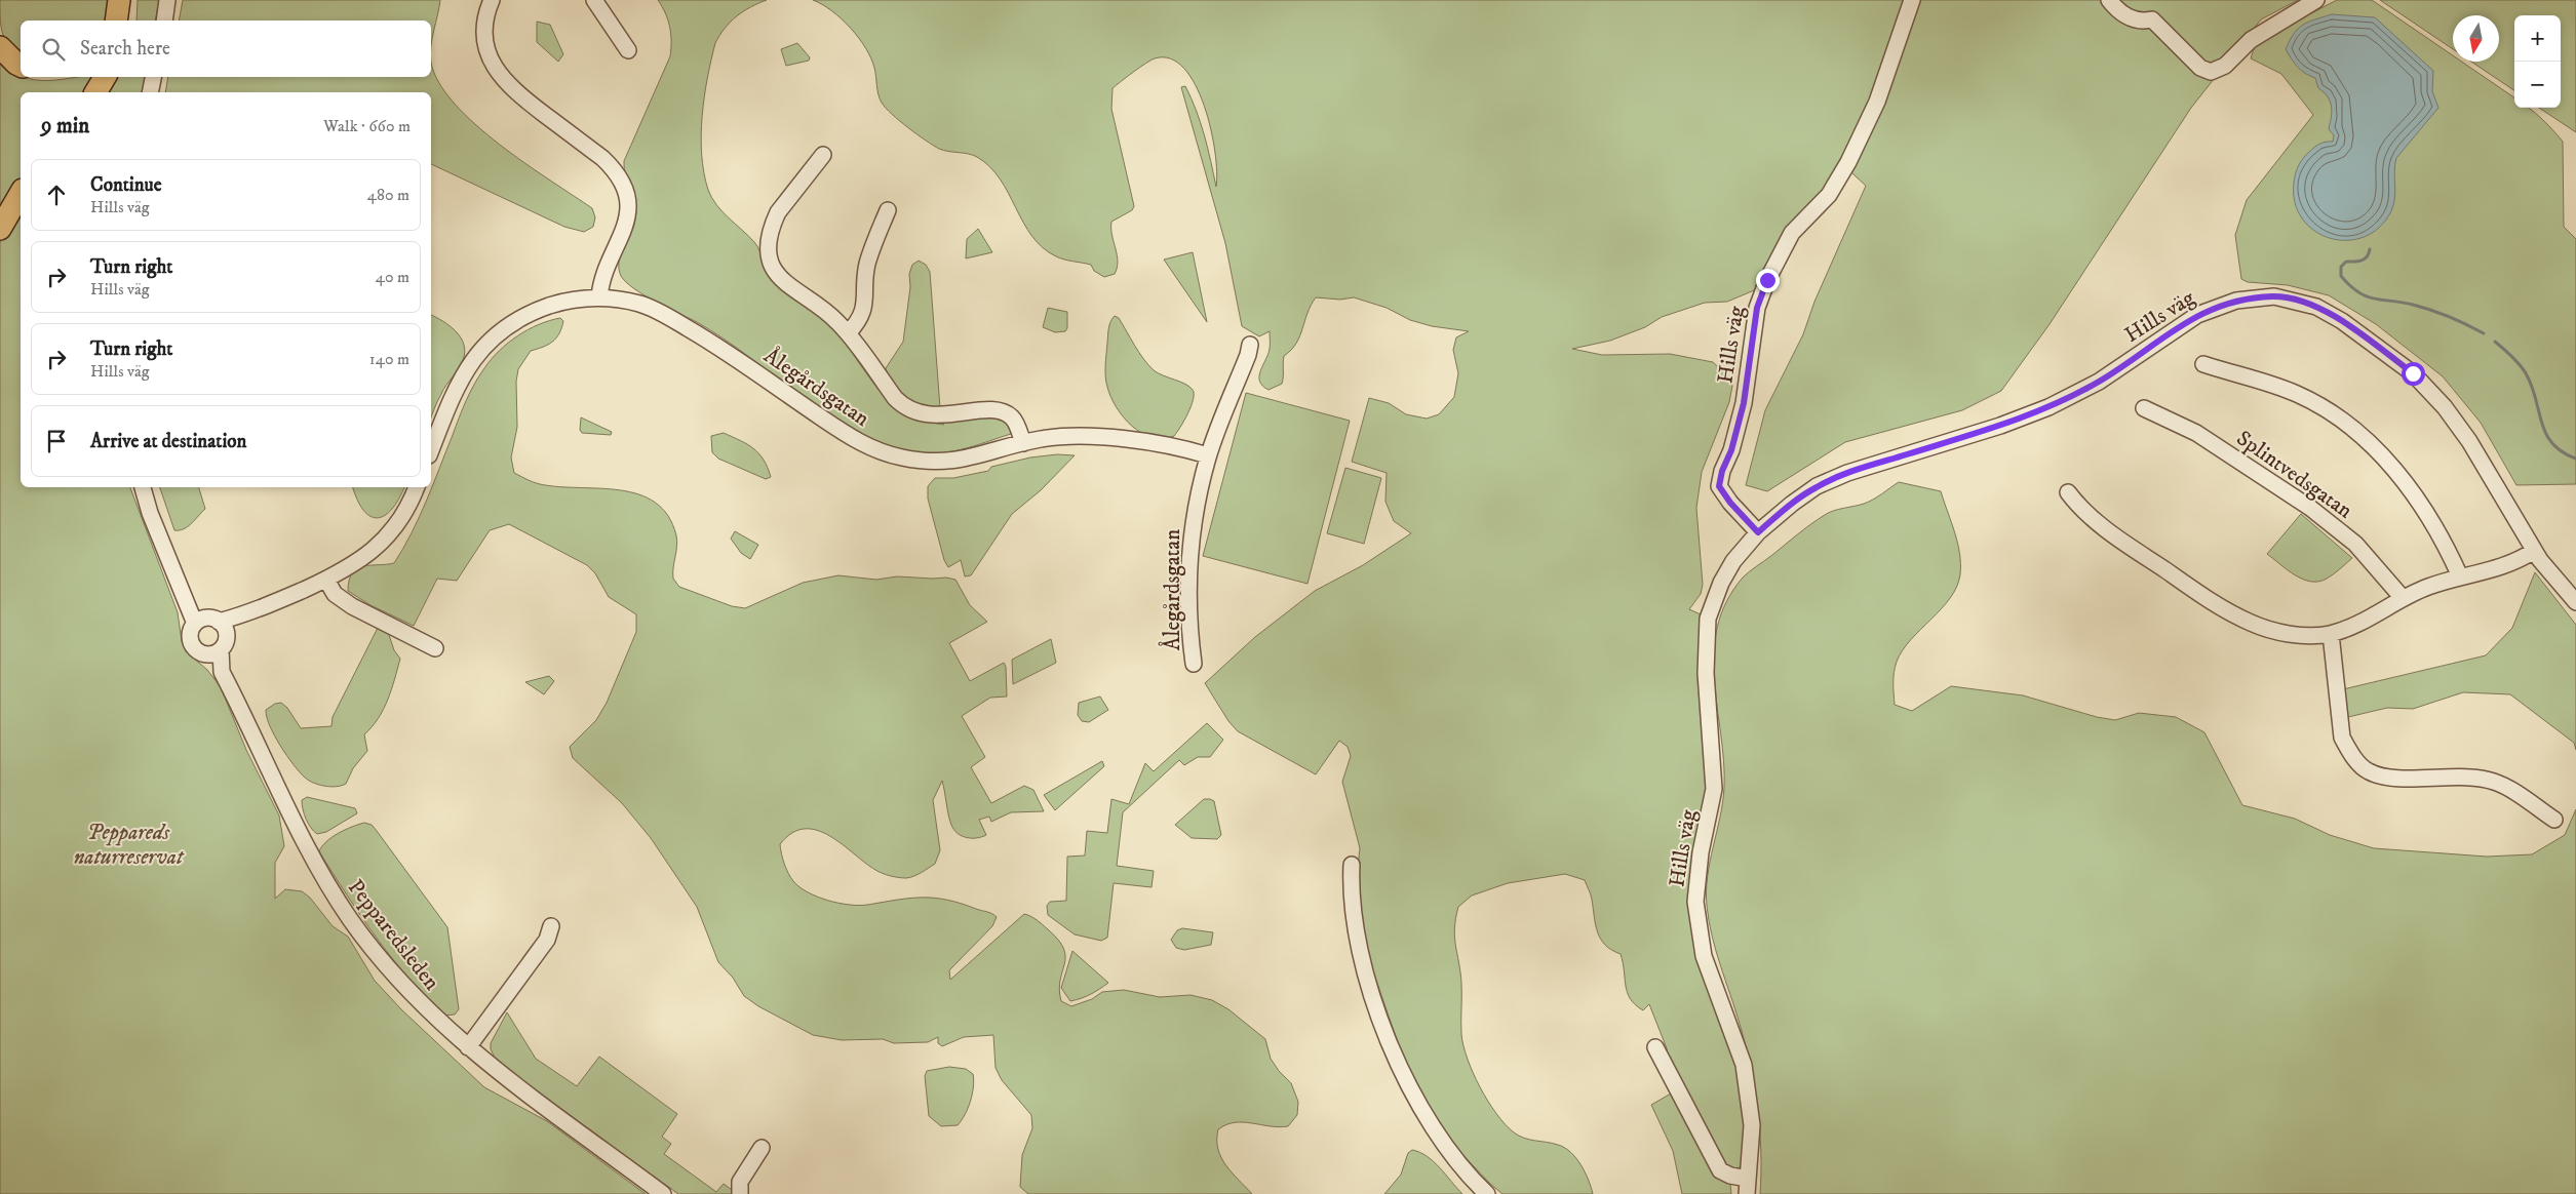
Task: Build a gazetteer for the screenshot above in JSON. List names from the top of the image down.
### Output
{
  "streets": {
    "street": [
      "Hills väg",
      "Ålegårdsgatan",
      "Splintvedsgatan",
      "Pepparedsleden"
    ]
  },
  "parks": ["Peppareds naturreservat"],
  "north": "bottom",
  "page": {
    "map_buttons": ["+", "−"],
    "search": "Search here",
    "heading": ["9 min", "Walk · 660 m"],
    "list": [
      ["Continue", "Hills väg", "480 m"],
      ["Turn right", "Hills väg", "40 m"],
      ["Turn right", "Hills väg", "140 m"],
      "Arrive at destination"
    ]
  }
}
